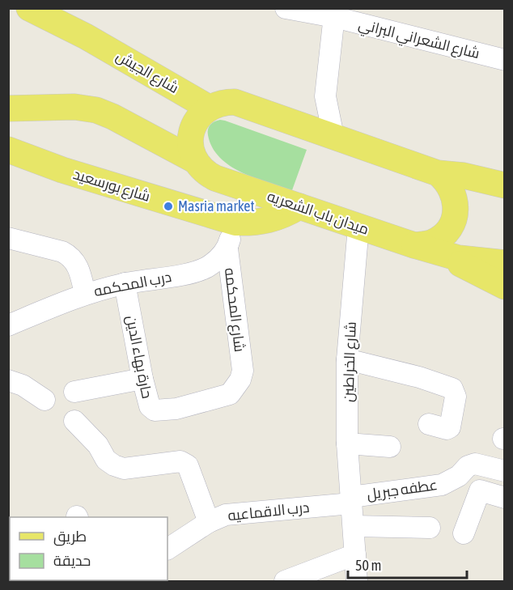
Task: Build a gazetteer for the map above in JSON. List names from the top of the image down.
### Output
{
  "streets": {
    "main road": ["شارع الجيش", "شارع بورسعيد", "ميدان باب الشعريه"],
    "street": [
      "شارع الشعراني البراني",
      "درب المحكمه",
      "شارع المحكمه",
      "حارة بهاء الدين",
      "شارع الخراطين",
      "عطفه جبريل",
      "درب الاقماعيه"
    ]
  },
  "crossings": [
    ["شارع بورسعيد", "ميدان باب الشعريه"],
    ["ميدان باب الشعريه", "شارع الخراطين"],
    ["درب المحكمه", "شارع المحكمه"],
    ["درب المحكمه", "حارة بهاء الدين"],
    ["شارع المحكمه", "حارة بهاء الدين"],
    ["شارع الخراطين", "عطفه جبريل"],
    ["شارع الخراطين", "درب الاقماعيه"],
    ["عطفه جبريل", "درب الاقماعيه"]
  ],
  "places": ["Masria market"],
  "legend": ["طريق", "حديقة"],
  "scale_bar": "50 m"
}
